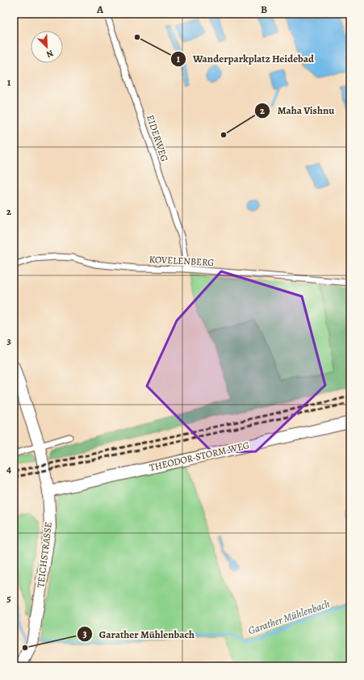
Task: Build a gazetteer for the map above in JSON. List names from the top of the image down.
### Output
{
  "streets": {
    "street": ["THEODOR-STORM-WEG", "TEICHSTRASSE"],
    "lane": ["EIDERWEG", "KOVELENBERG"]
  },
  "crossings": [
    ["EIDERWEG", "KOVELENBERG"],
    ["THEODOR-STORM-WEG", "TEICHSTRASSE"]
  ],
  "water": ["Garather Mühlenbach"],
  "places": ["Wanderparkplatz Heidebad", "Maha Vishnu", "Garather Mühlenbach"],
  "north": "bottom right",
  "grid": {
    "columns": ["A", "B"],
    "rows": [
      "1",
      "2",
      "3",
      "4",
      "5"
    ]
  }
}
